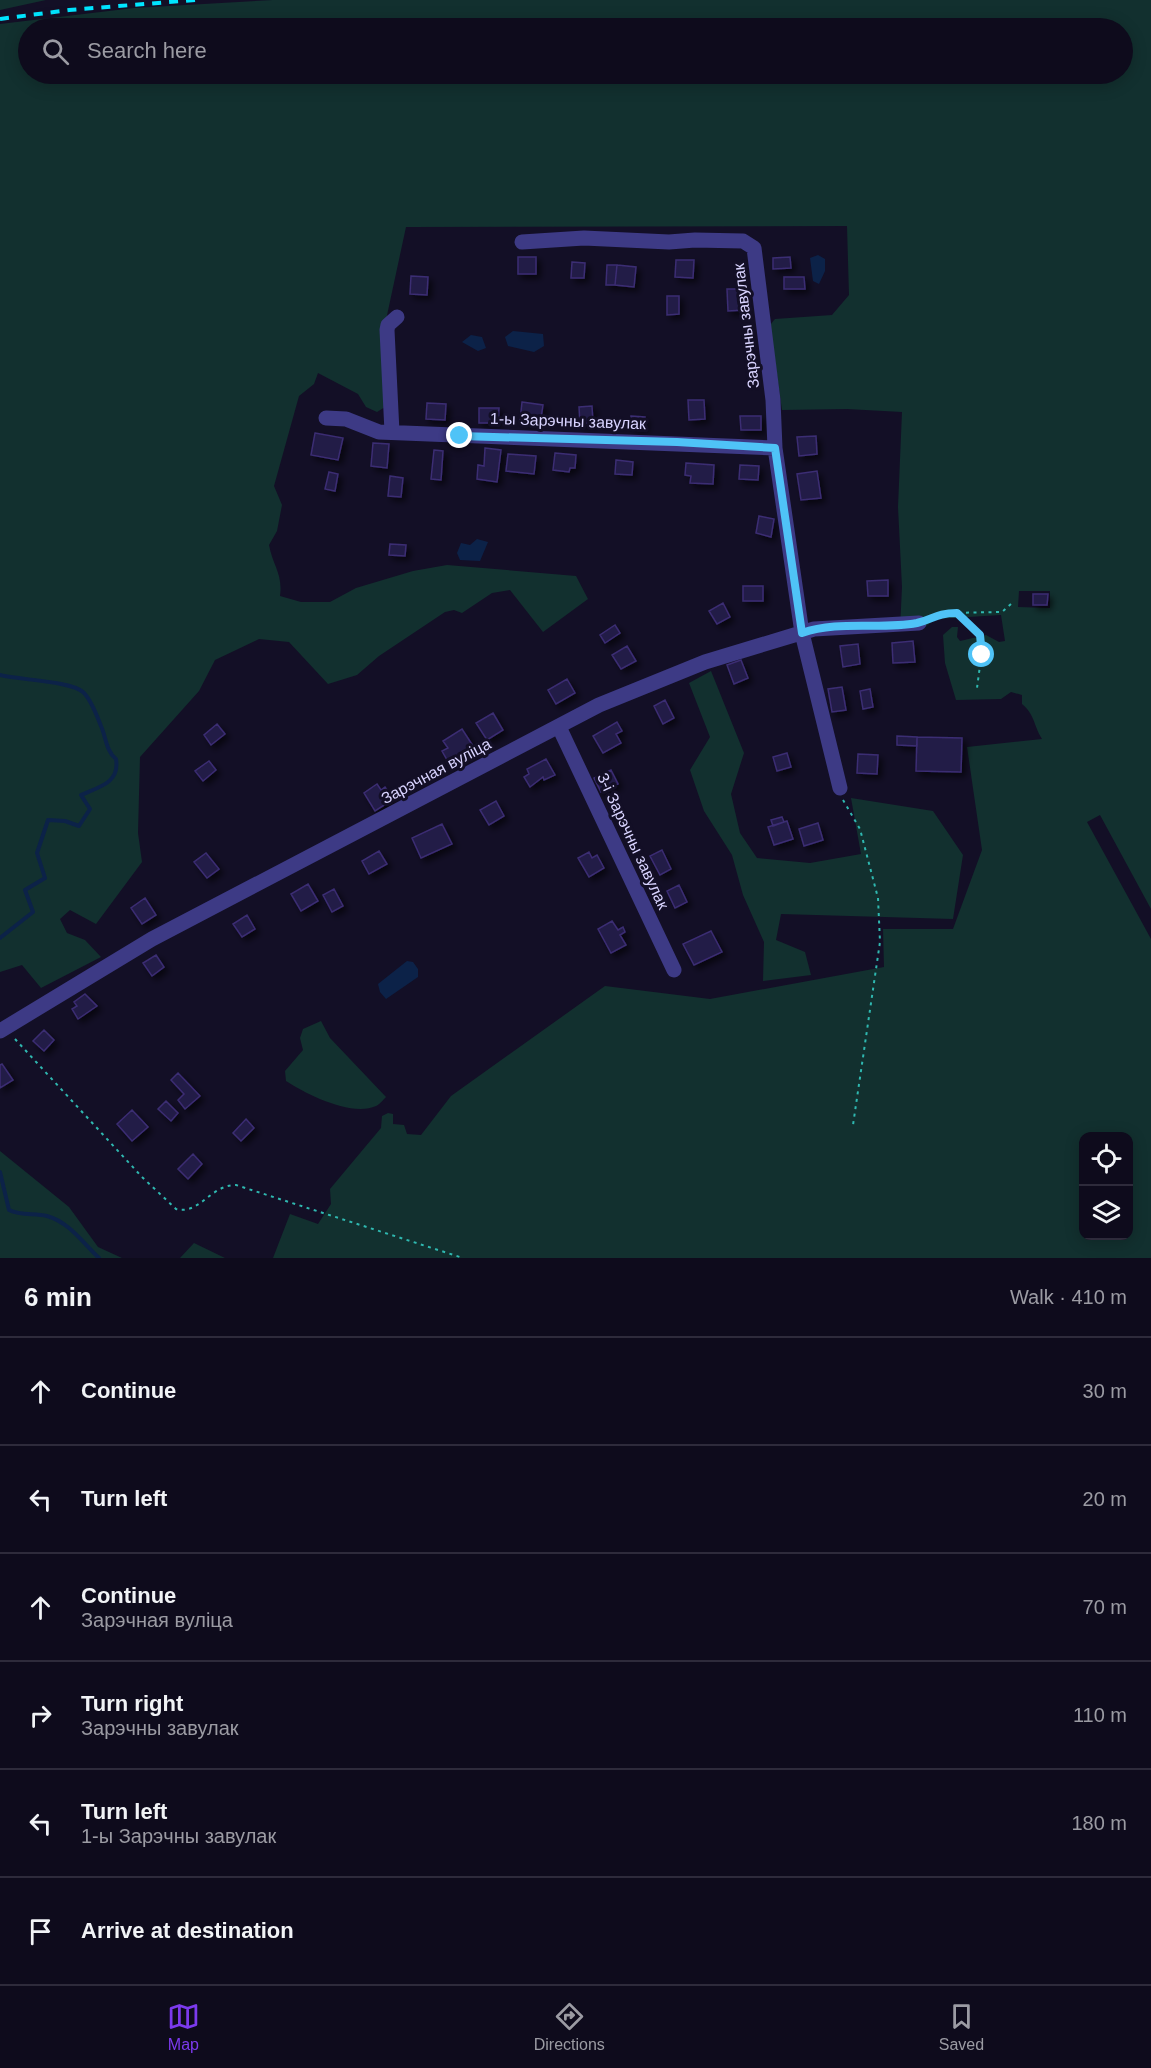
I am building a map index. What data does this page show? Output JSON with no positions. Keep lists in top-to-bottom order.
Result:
{
  "streets": {
    "street": [
      "Зарэчны завулак",
      "1-ы Зарэчны завулак",
      "Зарэчная вуліца",
      "3-і Зарэчны завулак"
    ]
  },
  "crossings": [
    ["Зарэчны завулак", "1-ы Зарэчны завулак"],
    ["Зарэчны завулак", "Зарэчная вуліца"],
    ["Зарэчная вуліца", "3-і Зарэчны завулак"]
  ],
  "page": {
    "search": "Search here",
    "heading": ["6 min", "Walk · 410 m"],
    "list": [
      ["Continue", "30 m"],
      ["Turn left", "20 m"],
      ["Continue", "Зарэчная вуліца", "70 m"],
      ["Turn right", "Зарэчны завулак", "110 m"],
      ["Turn left", "1-ы Зарэчны завулак", "180 m"],
      "Arrive at destination"
    ],
    "nav": ["Map", "Directions", "Saved"]
  }
}
